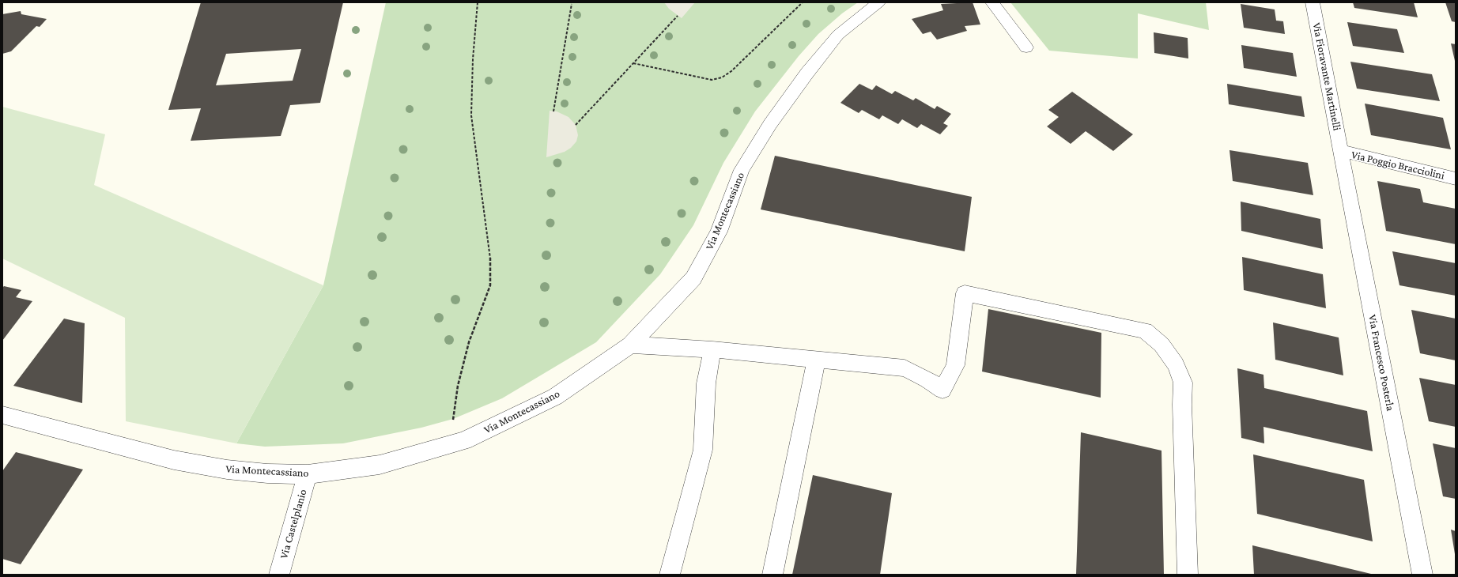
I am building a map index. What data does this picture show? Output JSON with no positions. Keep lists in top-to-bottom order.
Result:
{
  "streets": {
    "street": [
      "Via Fioravante Martinelli",
      "Via Poggio Bracciolini",
      "Via Montecassiano",
      "Via Francesco Posterla",
      "Via Castelplanio"
    ]
  },
  "crossings": [
    ["Via Fioravante Martinelli", "Via Poggio Bracciolini"],
    ["Via Fioravante Martinelli", "Via Francesco Posterla"],
    ["Via Poggio Bracciolini", "Via Francesco Posterla"],
    ["Via Montecassiano", "Via Castelplanio"]
  ]
}
